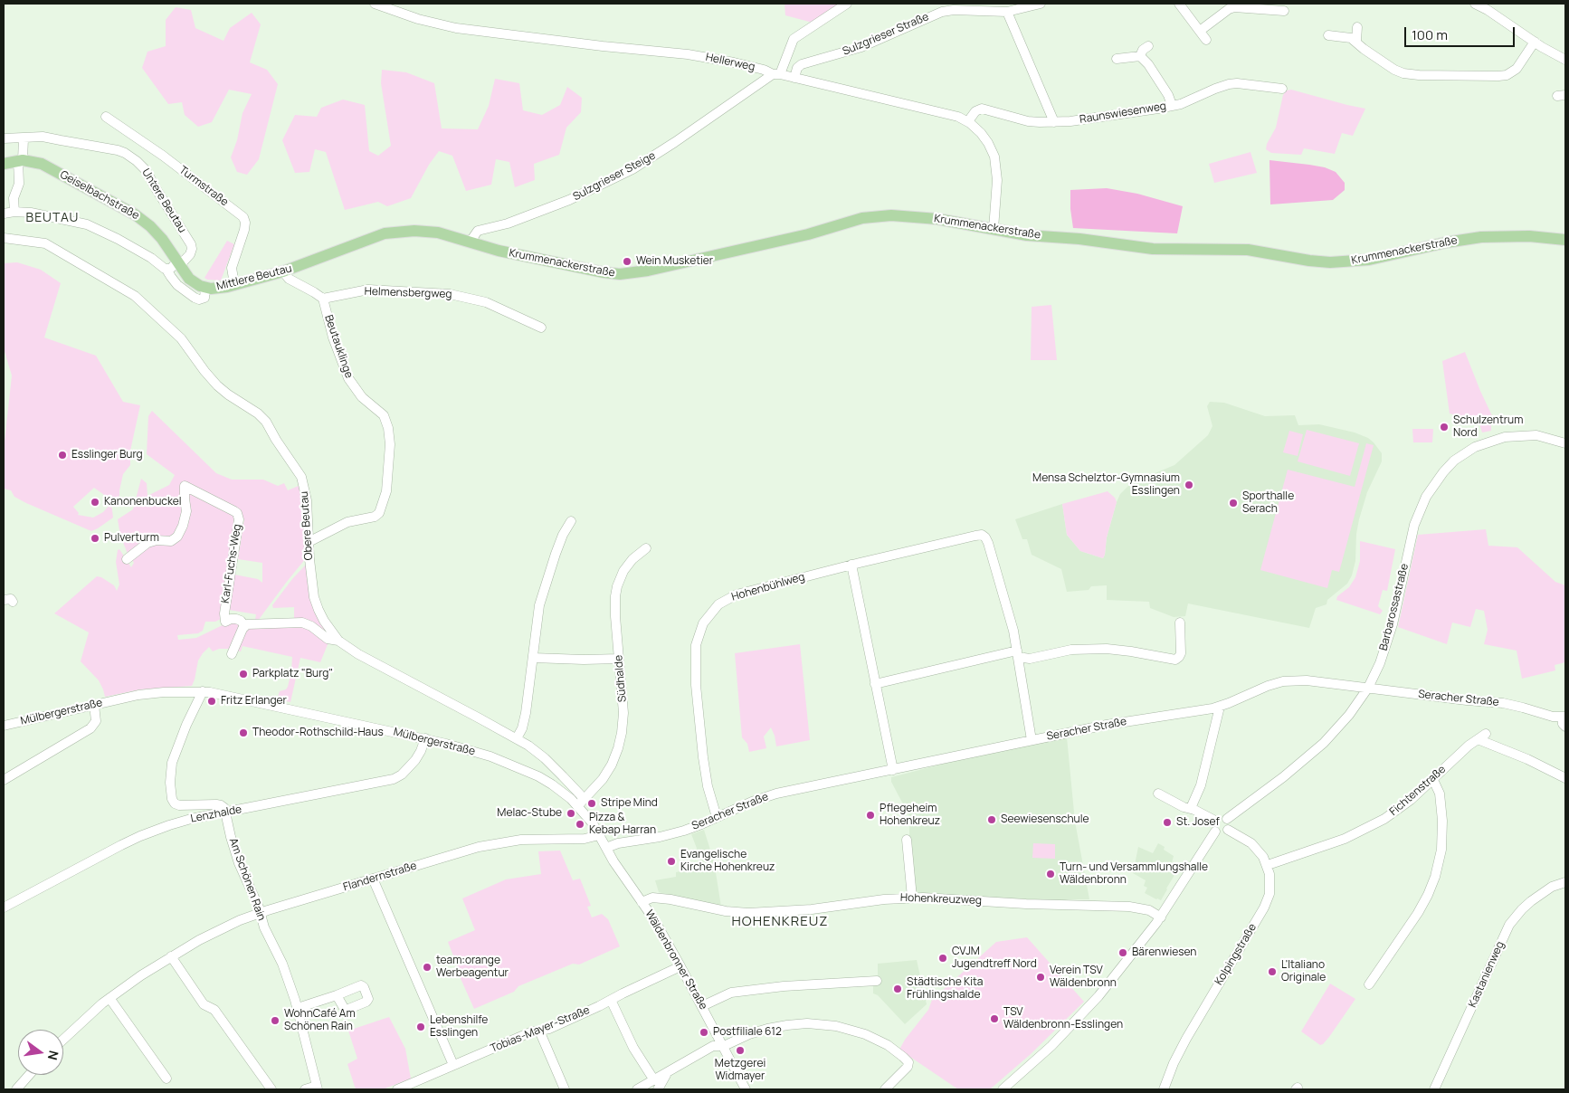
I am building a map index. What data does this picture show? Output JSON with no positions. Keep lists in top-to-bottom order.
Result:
{
  "streets": {
    "main road": ["Geiselbachstraße", "Krummenackerstraße", "Mittlere Beutau"],
    "street": [
      "Sulzgrieser Straße",
      "Hellerweg",
      "Raunswiesenweg",
      "Sulzgrieser Steige",
      "Turmstraße",
      "Untere Beutau",
      "Helmensbergweg",
      "Beutauklinge",
      "Obere Beutau",
      "Karl-Fuchs-Weg",
      "Hohenbühlweg",
      "Barbarossastraße",
      "Südhalde",
      "Seracher Straße",
      "Mülbergerstraße",
      "Fichtenstraße",
      "Lenzhalde",
      "Flandernstraße",
      "Am Schönen Rain",
      "Hohenkreuzweg",
      "Kolpingstraße",
      "Wäldenbronner Straße",
      "Kastanienweg",
      "Tobias-Mayer-Straße"
    ]
  },
  "crossings": [
    ["Sulzgrieser Straße", "Hellerweg"],
    ["Hellerweg", "Raunswiesenweg"],
    ["Hellerweg", "Sulzgrieser Steige"],
    ["Hellerweg", "Krummenackerstraße"],
    ["Sulzgrieser Steige", "Krummenackerstraße"],
    ["Sulzgrieser Steige", "Mittlere Beutau"],
    ["Turmstraße", "Mittlere Beutau"],
    ["Geiselbachstraße", "Untere Beutau"],
    ["Geiselbachstraße", "Mittlere Beutau"],
    ["Untere Beutau", "Mittlere Beutau"],
    ["Krummenackerstraße", "Mittlere Beutau"],
    ["Helmensbergweg", "Beutauklinge"],
    ["Beutauklinge", "Obere Beutau"],
    ["Obere Beutau", "Südhalde"],
    ["Obere Beutau", "Mülbergerstraße"],
    ["Hohenbühlweg", "Seracher Straße"],
    ["Barbarossastraße", "Seracher Straße"],
    ["Barbarossastraße", "Kolpingstraße"],
    ["Südhalde", "Mülbergerstraße"],
    ["Seracher Straße", "Wäldenbronner Straße"],
    ["Mülbergerstraße", "Lenzhalde"],
    ["Mülbergerstraße", "Flandernstraße"],
    ["Mülbergerstraße", "Wäldenbronner Straße"],
    ["Fichtenstraße", "Kolpingstraße"],
    ["Lenzhalde", "Am Schönen Rain"],
    ["Flandernstraße", "Am Schönen Rain"],
    ["Flandernstraße", "Wäldenbronner Straße"],
    ["Hohenkreuzweg", "Wäldenbronner Straße"],
    ["Wäldenbronner Straße", "Tobias-Mayer-Straße"]
  ],
  "districts": ["BEUTAU", "HOHENKREUZ"],
  "places": [
    "Wein Musketier",
    "Schulzentrum Nord",
    "Esslinger Burg",
    "Mensa Schelztor-Gymnasium Esslingen",
    "Kanonenbuckel",
    "Sporthalle Serach",
    "Pulverturm",
    "Parkplatz \"Burg\"",
    "Fritz Erlanger",
    "Theodor-Rothschild-Haus",
    "Stripe Mind",
    "Melac-Stube",
    "Pflegeheim Hohenkreuz",
    "Seewiesenschule",
    "St. Josef",
    "Pizza & Kebap Harran",
    "Evangelische Kirche Hohenkreuz",
    "Turn- und Versammlungshalle Wäldenbronn",
    "Bärenwiesen",
    "CVJM Jugendtreff Nord",
    "team:orange Werbeagentur",
    "L'Italiano Originale",
    "Verein TSV Wäldenbronn",
    "Städtische Kita Frühlingshalde",
    "TSV Wäldenbronn-Esslingen",
    "WohnCafé Am Schönen Rain",
    "Lebenshilfe Esslingen",
    "Postfiliale 612",
    "Metzgerei Widmayer"
  ],
  "scale_bar": "100 m",
  "north": "right"
}
